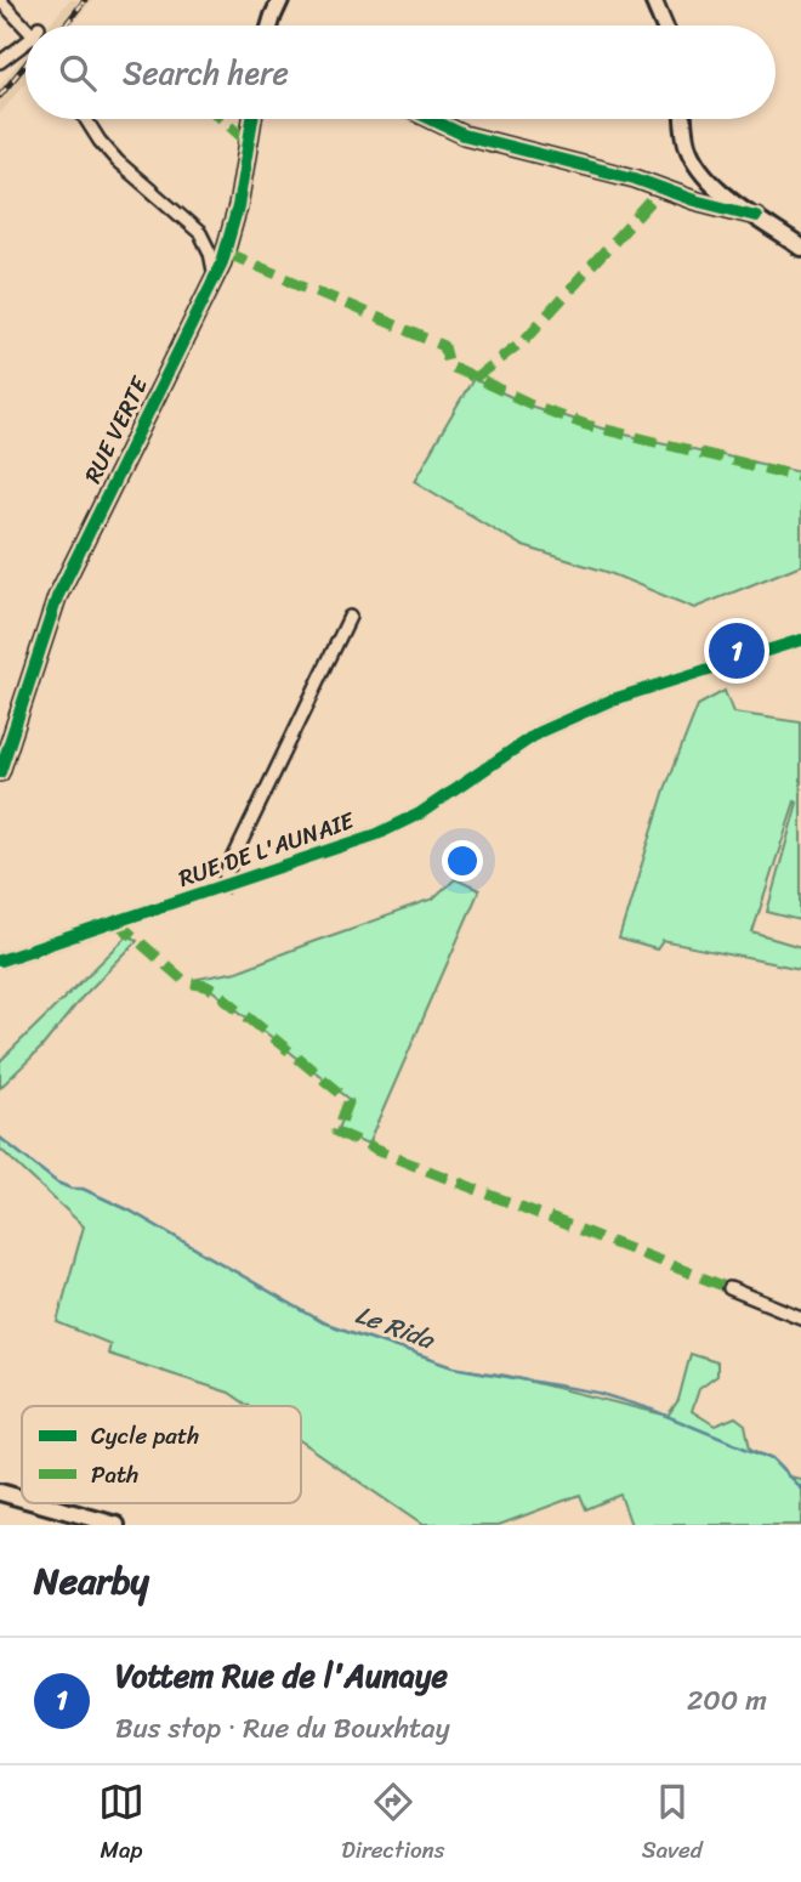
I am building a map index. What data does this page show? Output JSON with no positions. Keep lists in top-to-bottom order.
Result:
{
  "streets": {
    "street": ["RUE VERTE", "RUE DE L'AUNAIE"]
  },
  "water": ["Le Rida"],
  "legend": ["Cycle path", "Path"],
  "page": {
    "search": "Search here",
    "pins": "1",
    "heading": "Nearby",
    "list": [
      {
        "mark": "1",
        "name": "Vottem Rue de l'Aunaye",
        "note": "Bus stop · Rue du Bouxhtay",
        "value": "200 m"
      }
    ],
    "nav": ["Map", "Directions", "Saved"]
  }
}
